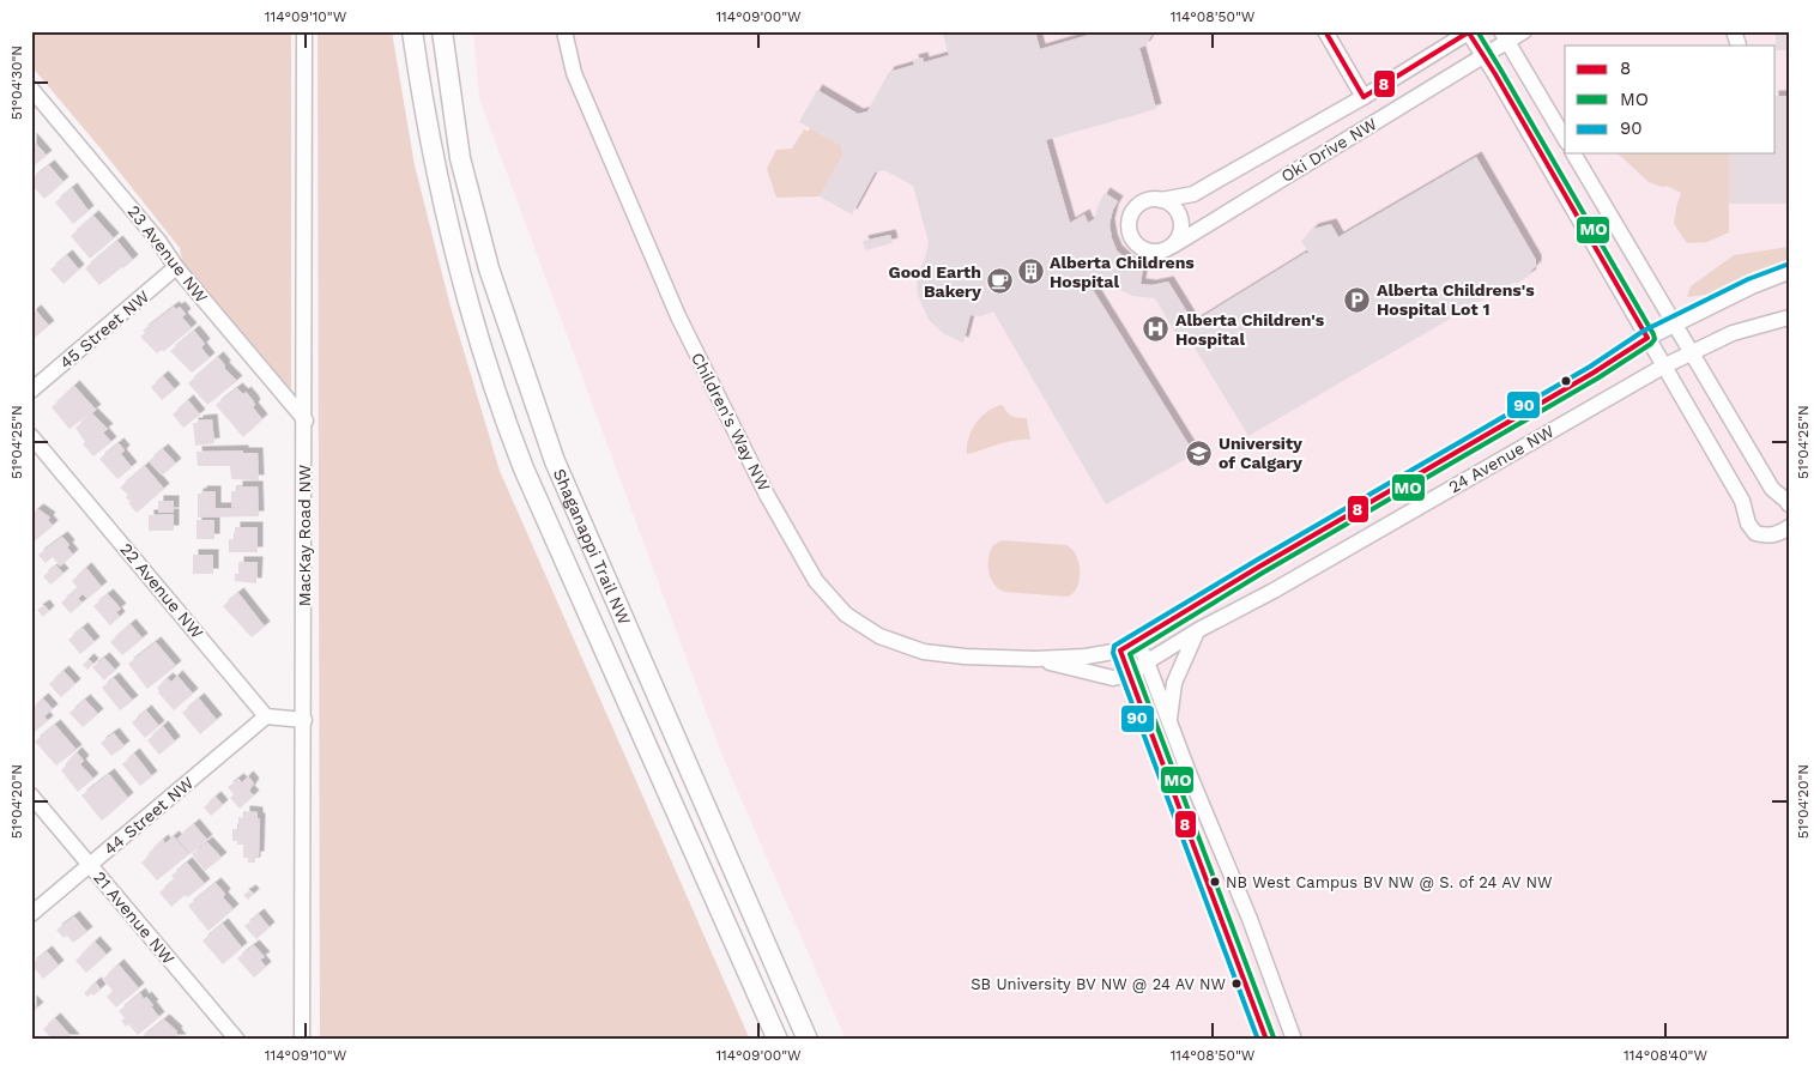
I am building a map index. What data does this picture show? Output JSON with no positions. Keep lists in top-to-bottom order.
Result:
{
  "streets": {
    "main road": ["Shaganappi Trail NW"],
    "street": [
      "Oki Drive NW",
      "23 Avenue NW",
      "45 Street NW",
      "Children's Way NW",
      "24 Avenue NW",
      "MacKay Road NW",
      "22 Avenue NW",
      "44 Street NW",
      "21 Avenue NW"
    ]
  },
  "crossings": [
    ["23 Avenue NW", "45 Street NW"],
    ["23 Avenue NW", "MacKay Road NW"],
    ["Children's Way NW", "24 Avenue NW"],
    ["22 Avenue NW", "44 Street NW"],
    ["44 Street NW", "21 Avenue NW"]
  ],
  "places": {
    "building": ["Alberta Childrens Hospital"],
    "cafe": ["Good Earth Bakery"],
    "parking": ["Alberta Childrens's Hospital Lot 1"],
    "hospital": ["Alberta Children's Hospital"],
    "school or university": ["University of Calgary"],
    "other": ["NB West Campus BV NW @ S. of 24 AV NW", "SB University BV NW @ 24 AV NW"]
  },
  "lines": ["transit line 8", "transit line MO", "transit line 90"],
  "legend": ["8", "MO", "90"],
  "coordinates": [
    "114°09'10\"W",
    "114°09'00\"W",
    "114°08'50\"W",
    "51°04'30\"N",
    "51°04'25\"N",
    "51°04'20\"N",
    "114°08'40\"W"
  ]
}
